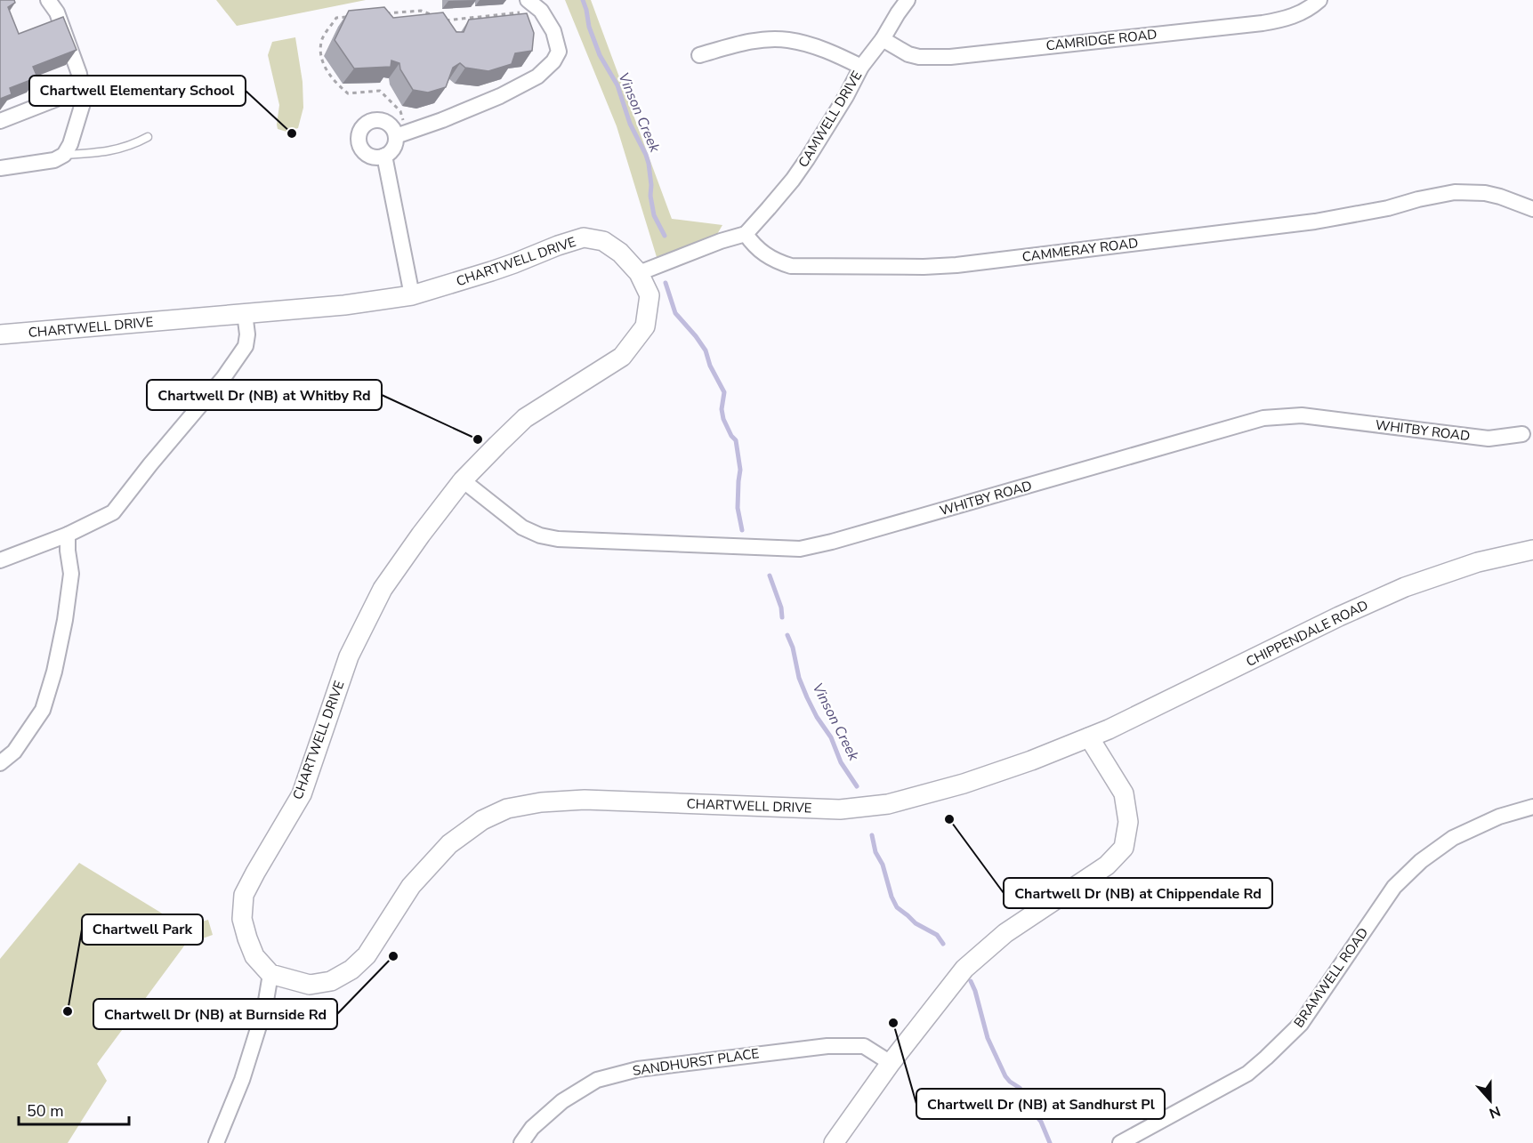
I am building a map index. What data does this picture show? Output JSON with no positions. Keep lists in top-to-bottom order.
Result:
{
  "streets": {
    "street": [
      "CAMRIDGE ROAD",
      "CAMWELL DRIVE",
      "CAMMERAY ROAD",
      "CHARTWELL DRIVE",
      "WHITBY ROAD",
      "CHIPPENDALE ROAD",
      "BRAMWELL ROAD",
      "SANDHURST PLACE"
    ]
  },
  "crossings": [
    ["CAMRIDGE ROAD", "CAMWELL DRIVE"],
    ["CAMWELL DRIVE", "CAMMERAY ROAD"],
    ["CHARTWELL DRIVE", "WHITBY ROAD"],
    ["CHARTWELL DRIVE", "CHIPPENDALE ROAD"]
  ],
  "water": ["Vinson Creek"],
  "places": [
    "Chartwell Elementary School",
    "Chartwell Dr (NB) at Whitby Rd",
    "Chartwell Dr (NB) at Chippendale Rd",
    "Chartwell Dr (NB) at Burnside Rd",
    "Chartwell Park",
    "Chartwell Dr (NB) at Sandhurst Pl"
  ],
  "scale_bar": "50 m",
  "north": "bottom"
}
